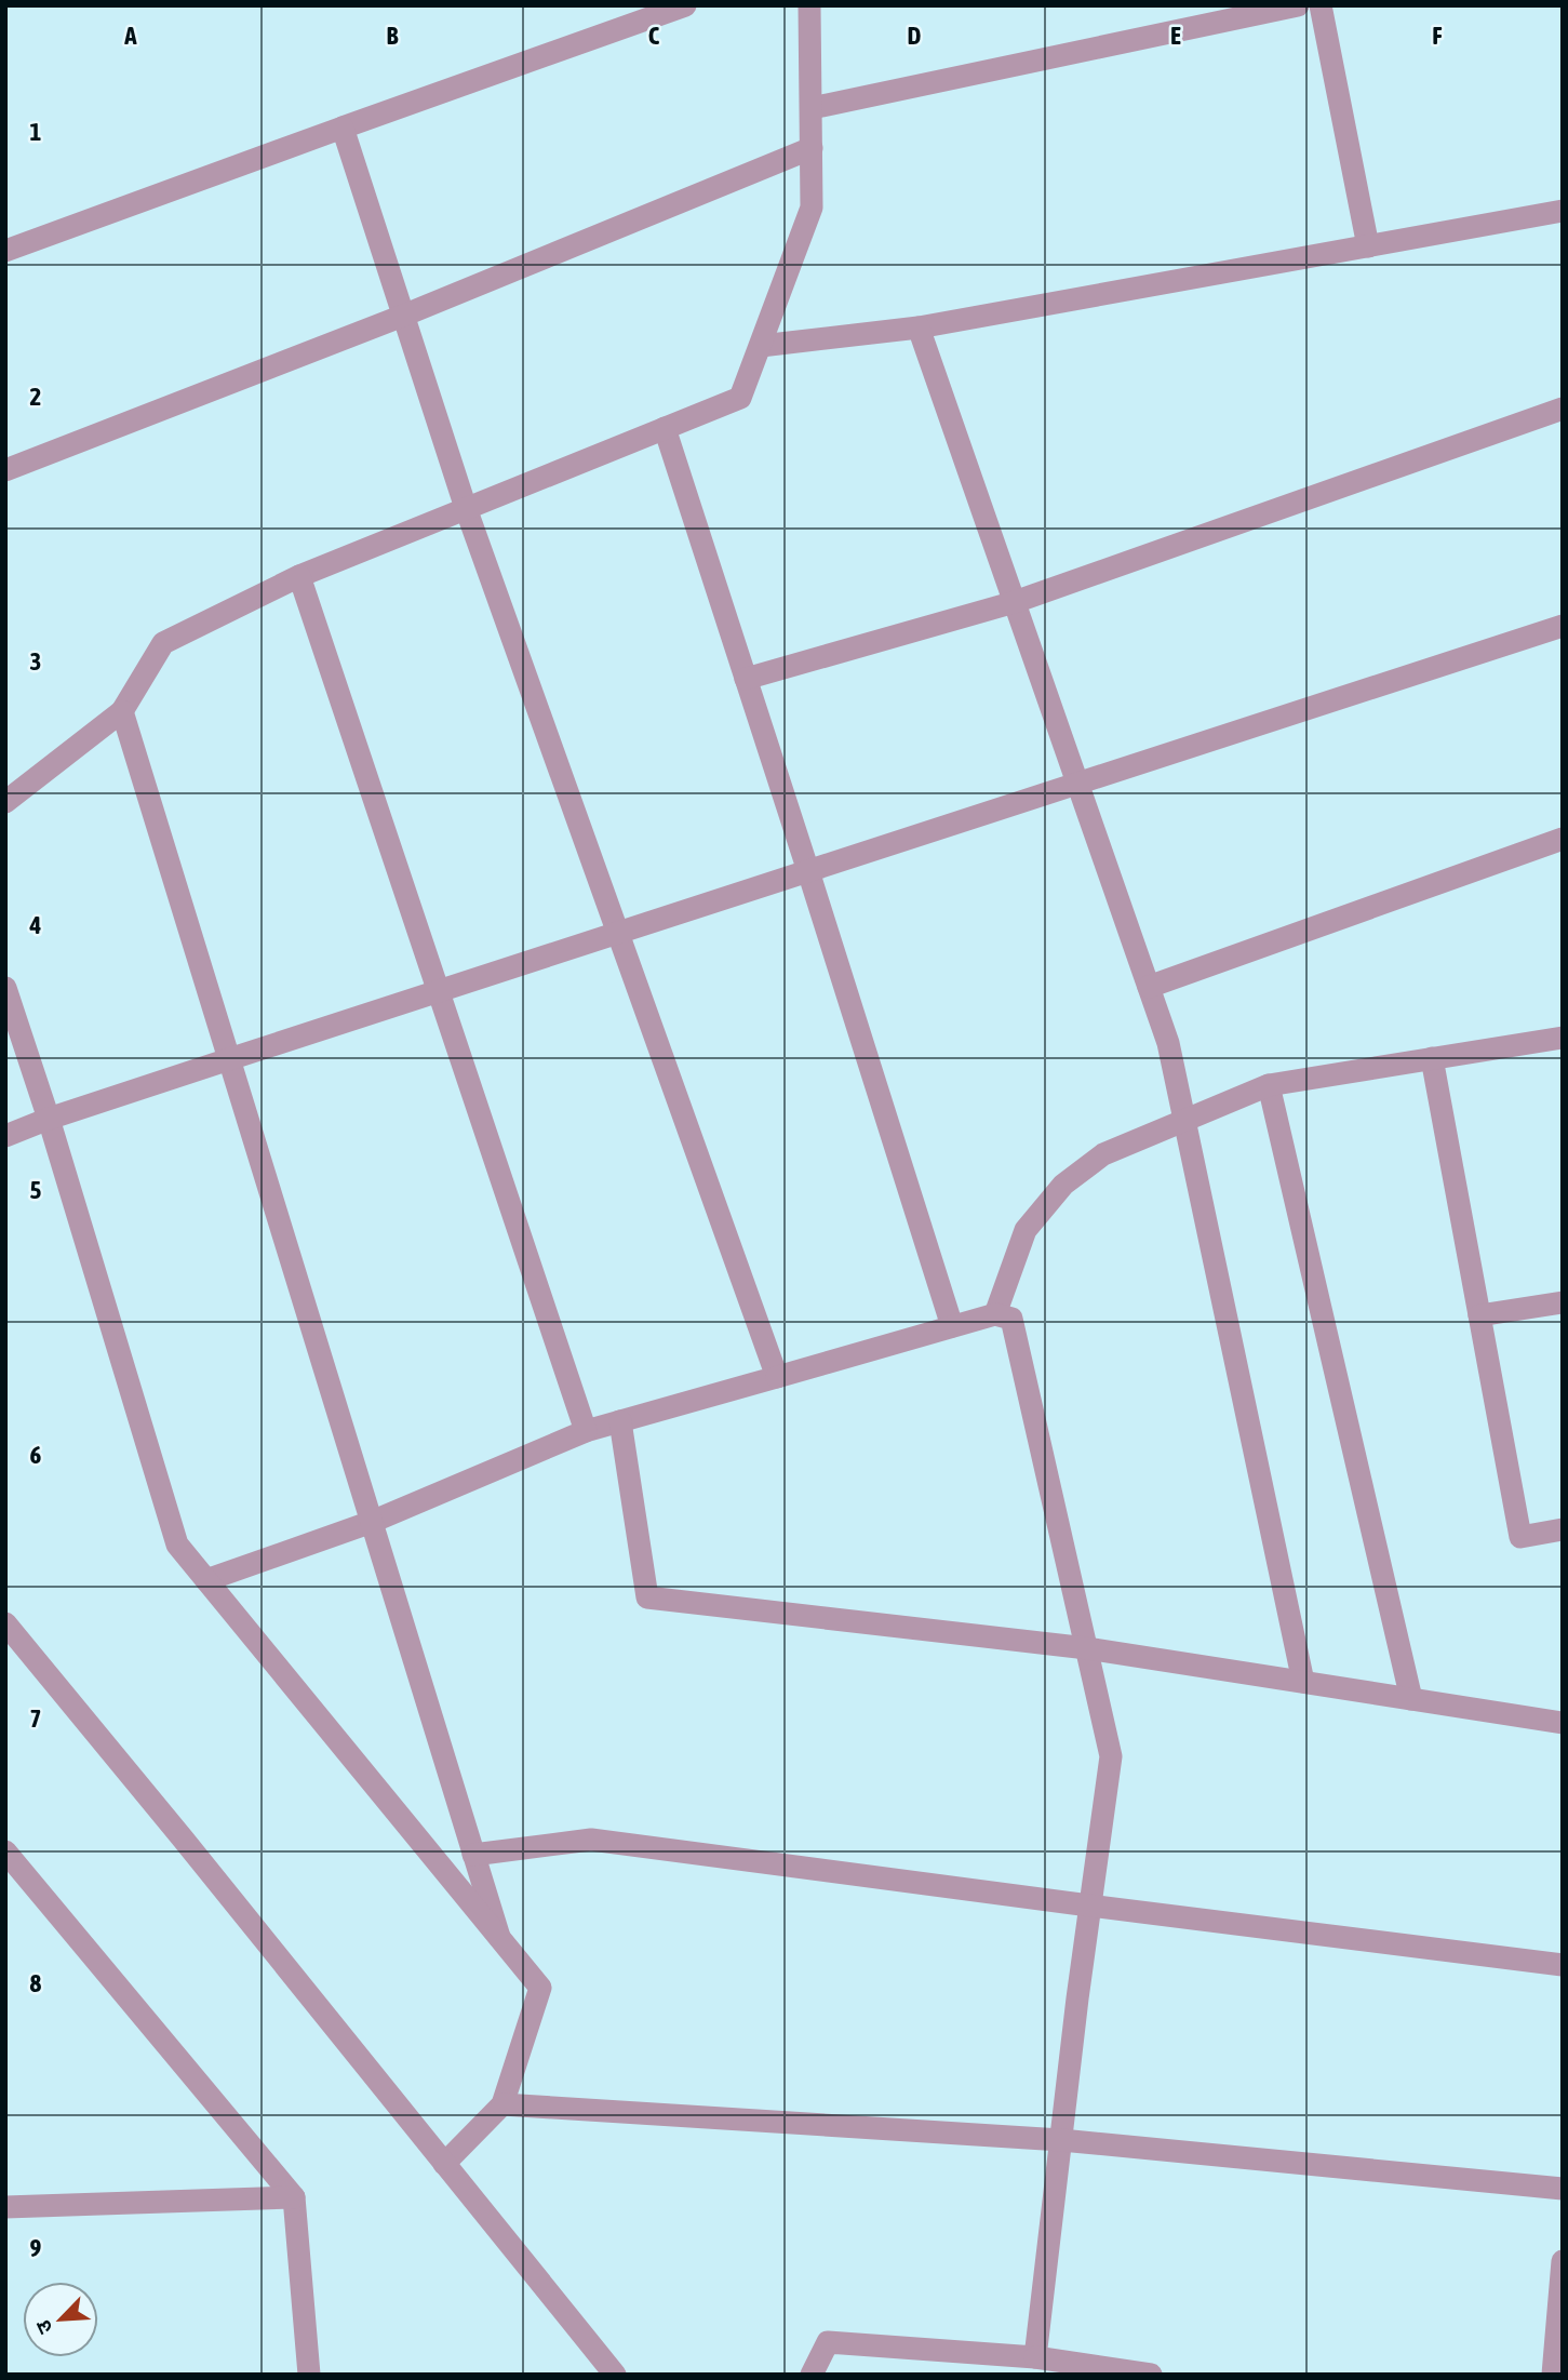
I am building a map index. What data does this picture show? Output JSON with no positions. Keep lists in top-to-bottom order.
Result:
{
  "north": "bottom left",
  "grid": {
    "columns": [
      "A",
      "B",
      "C",
      "D",
      "E",
      "F"
    ],
    "rows": [
      "1",
      "2",
      "3",
      "4",
      "5",
      "6",
      "7",
      "8",
      "9"
    ]
  }
}
